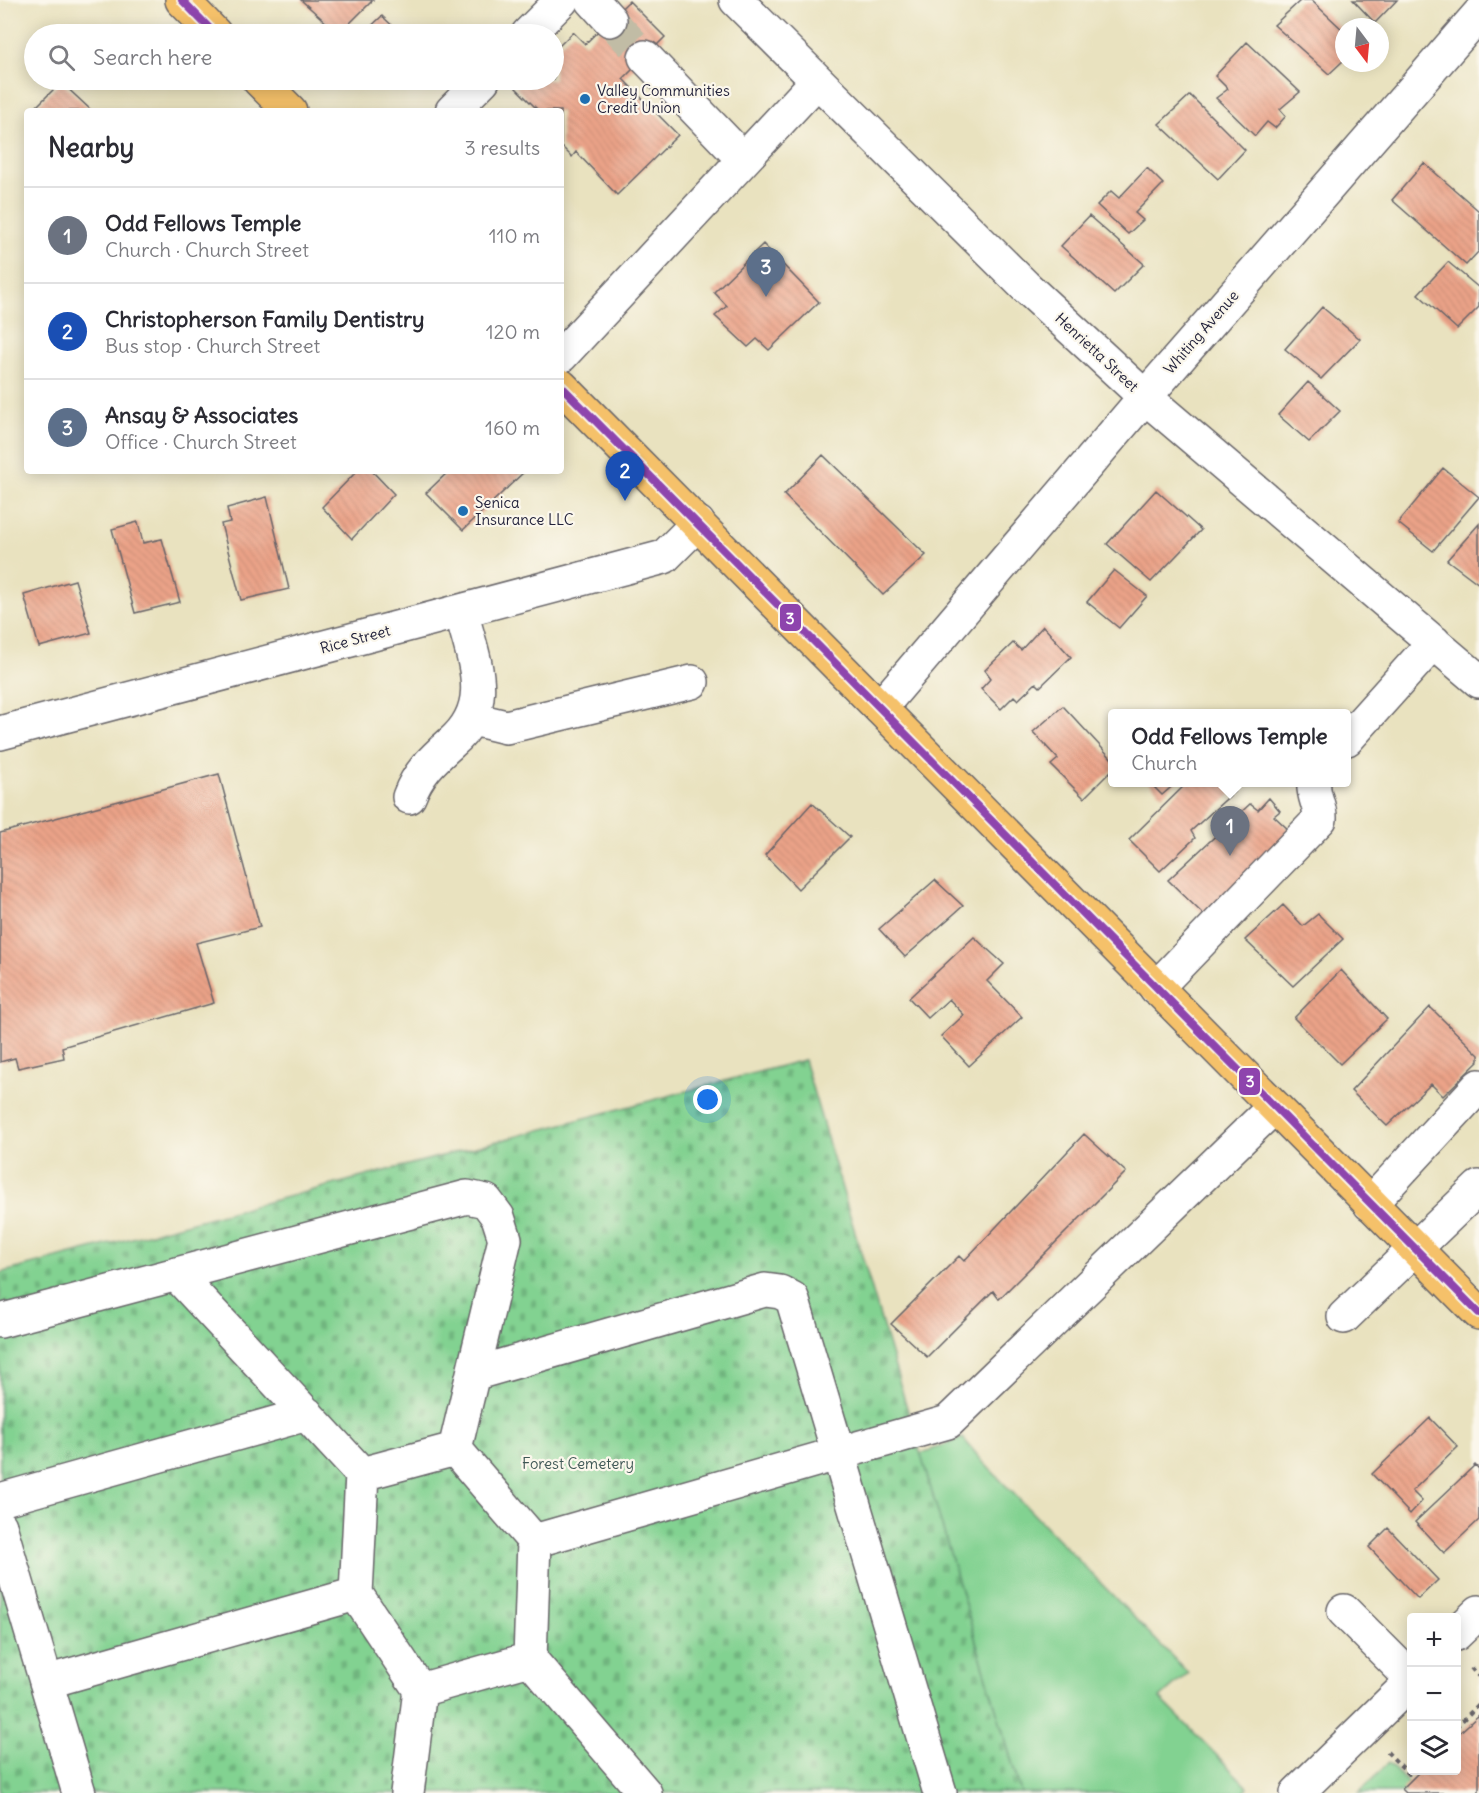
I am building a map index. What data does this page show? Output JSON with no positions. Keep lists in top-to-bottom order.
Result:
{
  "streets": {
    "street": ["Whiting Avenue", "Henrietta Street", "Rice Street"]
  },
  "crossings": [
    ["Whiting Avenue", "Henrietta Street"]
  ],
  "parks": ["Forest Cemetery"],
  "places": ["Valley Communities Credit Union", "Senica Insurance LLC"],
  "lines": ["transit line 3"],
  "north": "bottom",
  "page": {
    "search": "Search here",
    "heading": ["Nearby", "3 results"],
    "list": [
      {
        "mark": "1",
        "name": "Odd Fellows Temple",
        "note": "Church · Church Street",
        "value": "110 m"
      },
      {
        "mark": "2",
        "name": "Christopherson Family Dentistry",
        "note": "Bus stop · Church Street",
        "value": "120 m"
      },
      {
        "mark": "3",
        "name": "Ansay & Associates",
        "note": "Office · Church Street",
        "value": "160 m"
      }
    ],
    "pins": ["3", "2", "1"],
    "popup": ["Odd Fellows Temple", "Church"],
    "map_buttons": ["+", "−"]
  }
}
